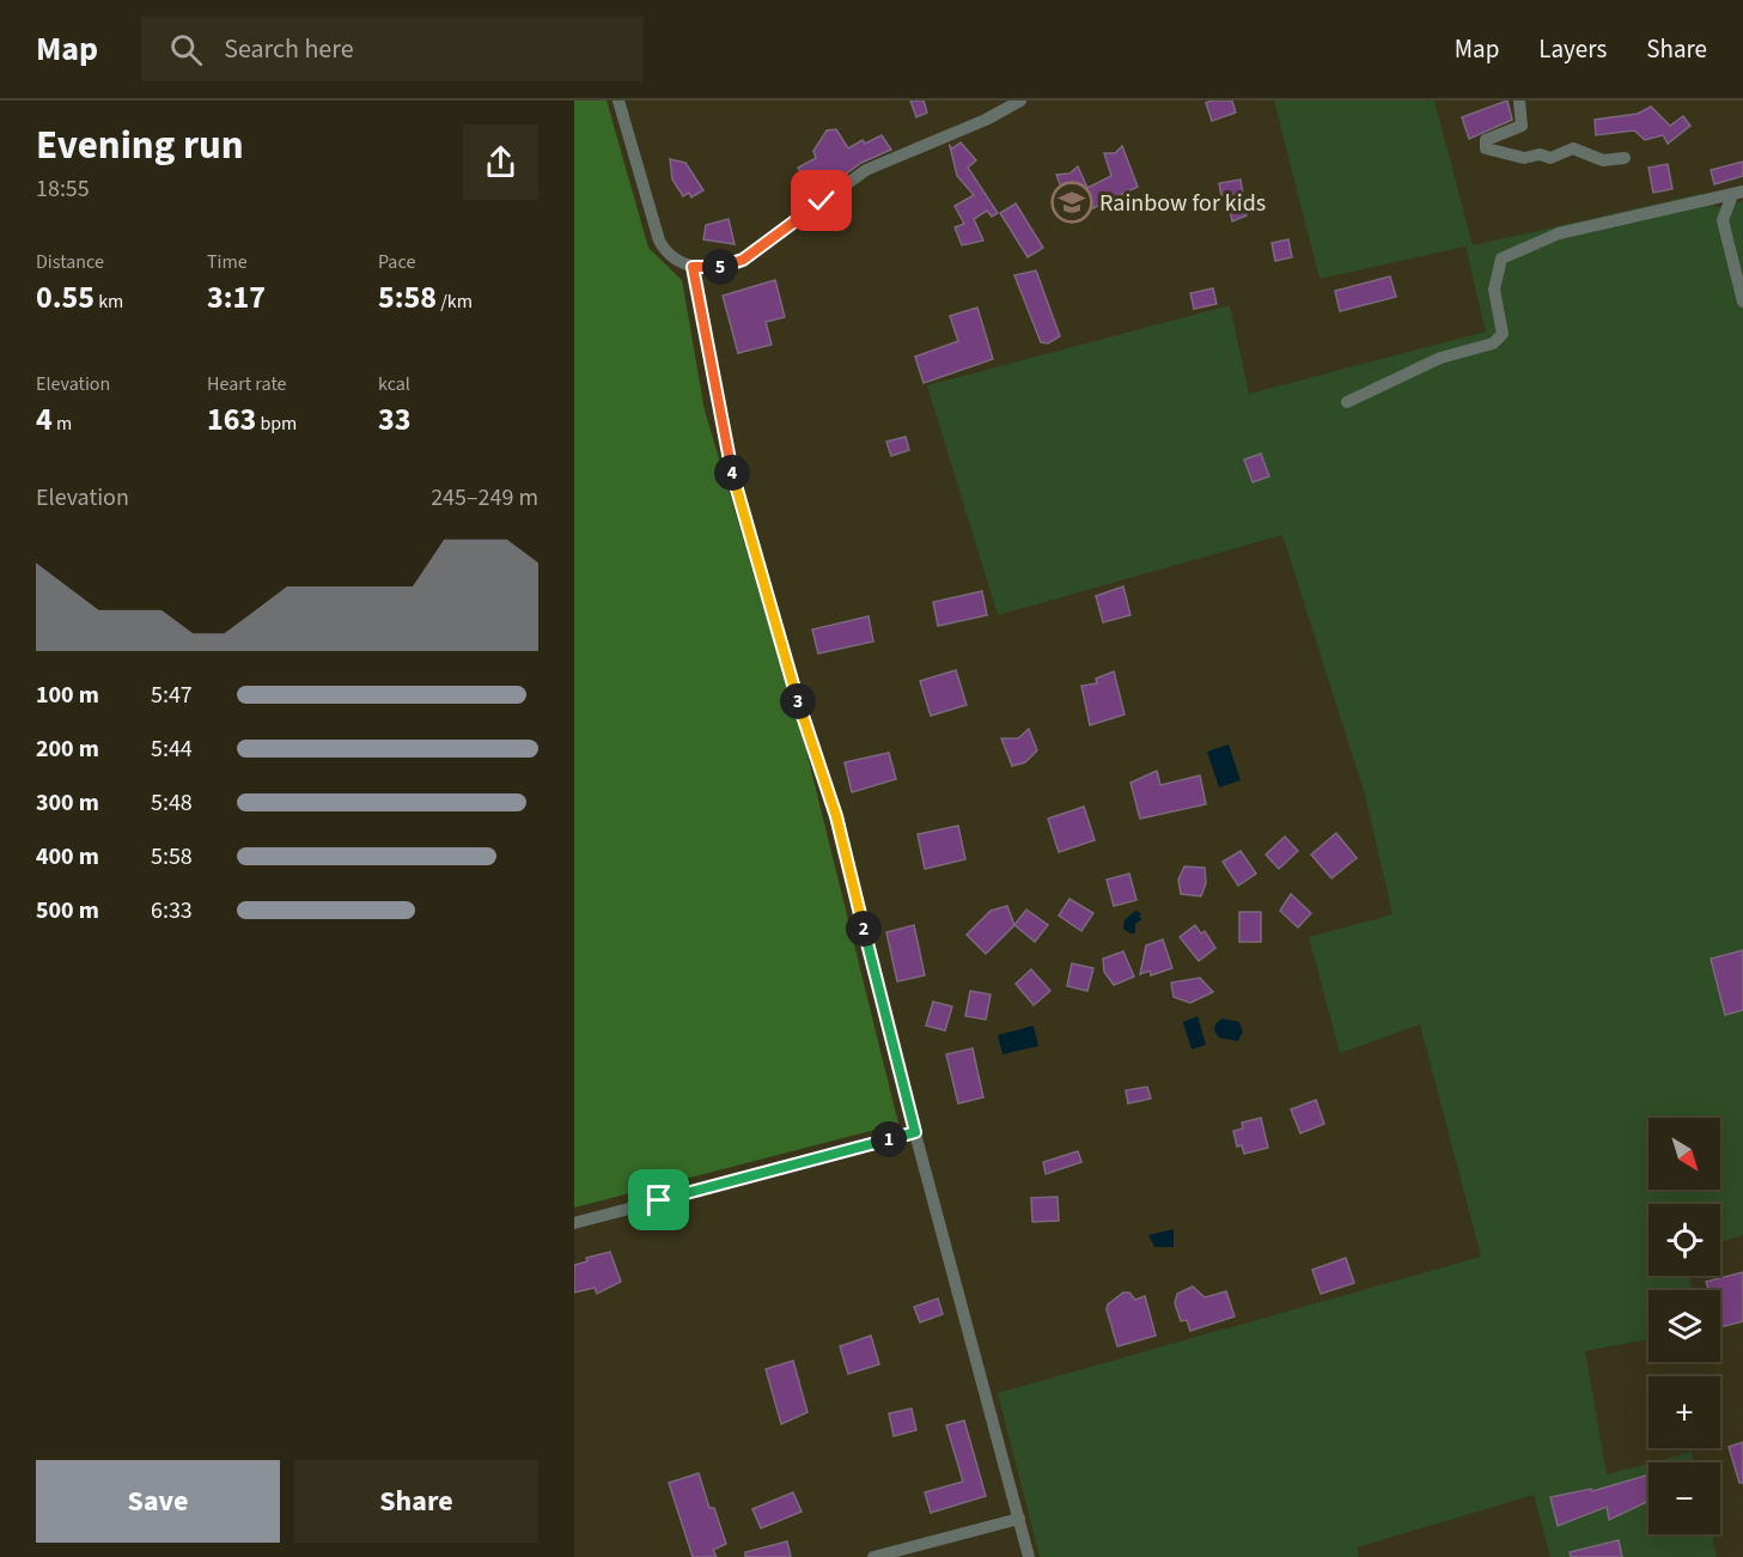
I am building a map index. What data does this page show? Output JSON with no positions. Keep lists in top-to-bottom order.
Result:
{
  "places": {
    "school or university": ["Rainbow for kids"]
  },
  "north": "bottom right",
  "page": {
    "header": "Map",
    "search": "Search here",
    "nav": ["Map", "Layers", "Share"],
    "heading": ["Evening run", "18:55"],
    "stats": [
      ["Distance", "0.55 km"],
      ["Time", "3:17"],
      ["Pace", "5:58 /km"],
      ["Elevation", "4 m"],
      ["Heart rate", "163 bpm"],
      ["kcal", "33"]
    ],
    "pins": [
      "5",
      "4",
      "3",
      "2",
      "1"
    ],
    "chart": ["Elevation", "245–249 m"],
    "list": [
      {
        "name": "100 m",
        "note": "5:47"
      },
      {
        "name": "200 m",
        "note": "5:44"
      },
      {
        "name": "300 m",
        "note": "5:48"
      },
      {
        "name": "400 m",
        "note": "5:58"
      },
      {
        "name": "500 m",
        "note": "6:33"
      }
    ],
    "map_buttons": ["+", "−"],
    "buttons": ["Save", "Share"]
  }
}
